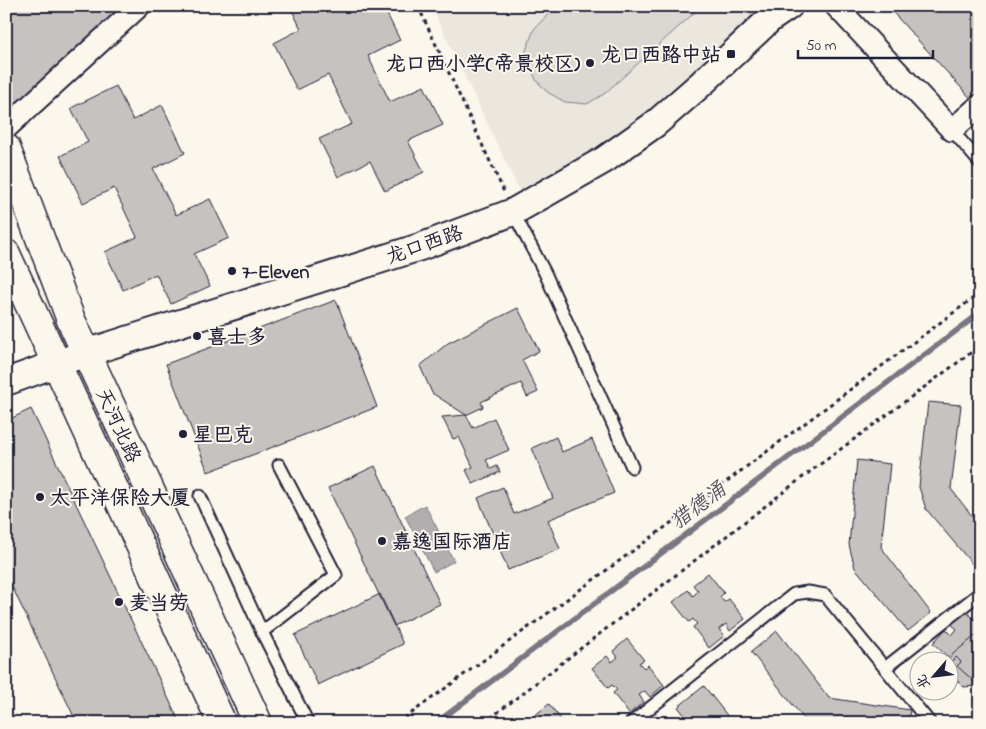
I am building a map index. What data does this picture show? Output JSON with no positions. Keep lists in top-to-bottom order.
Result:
{
  "streets": {
    "main road": ["天河北路"],
    "street": ["龙口西路"]
  },
  "crossings": [
    ["龙口西路", "天河北路"]
  ],
  "water": ["猎德涌"],
  "places": {
    "transit": ["龙口西路中站"],
    "other": [
      "龙口西小学(帝景校区)",
      "7-Eleven",
      "喜士多",
      "星巴克",
      "太平洋保险大厦",
      "嘉逸国际酒店",
      "麦当劳"
    ]
  },
  "scale_bar": "50 m",
  "north": "bottom left"
}
